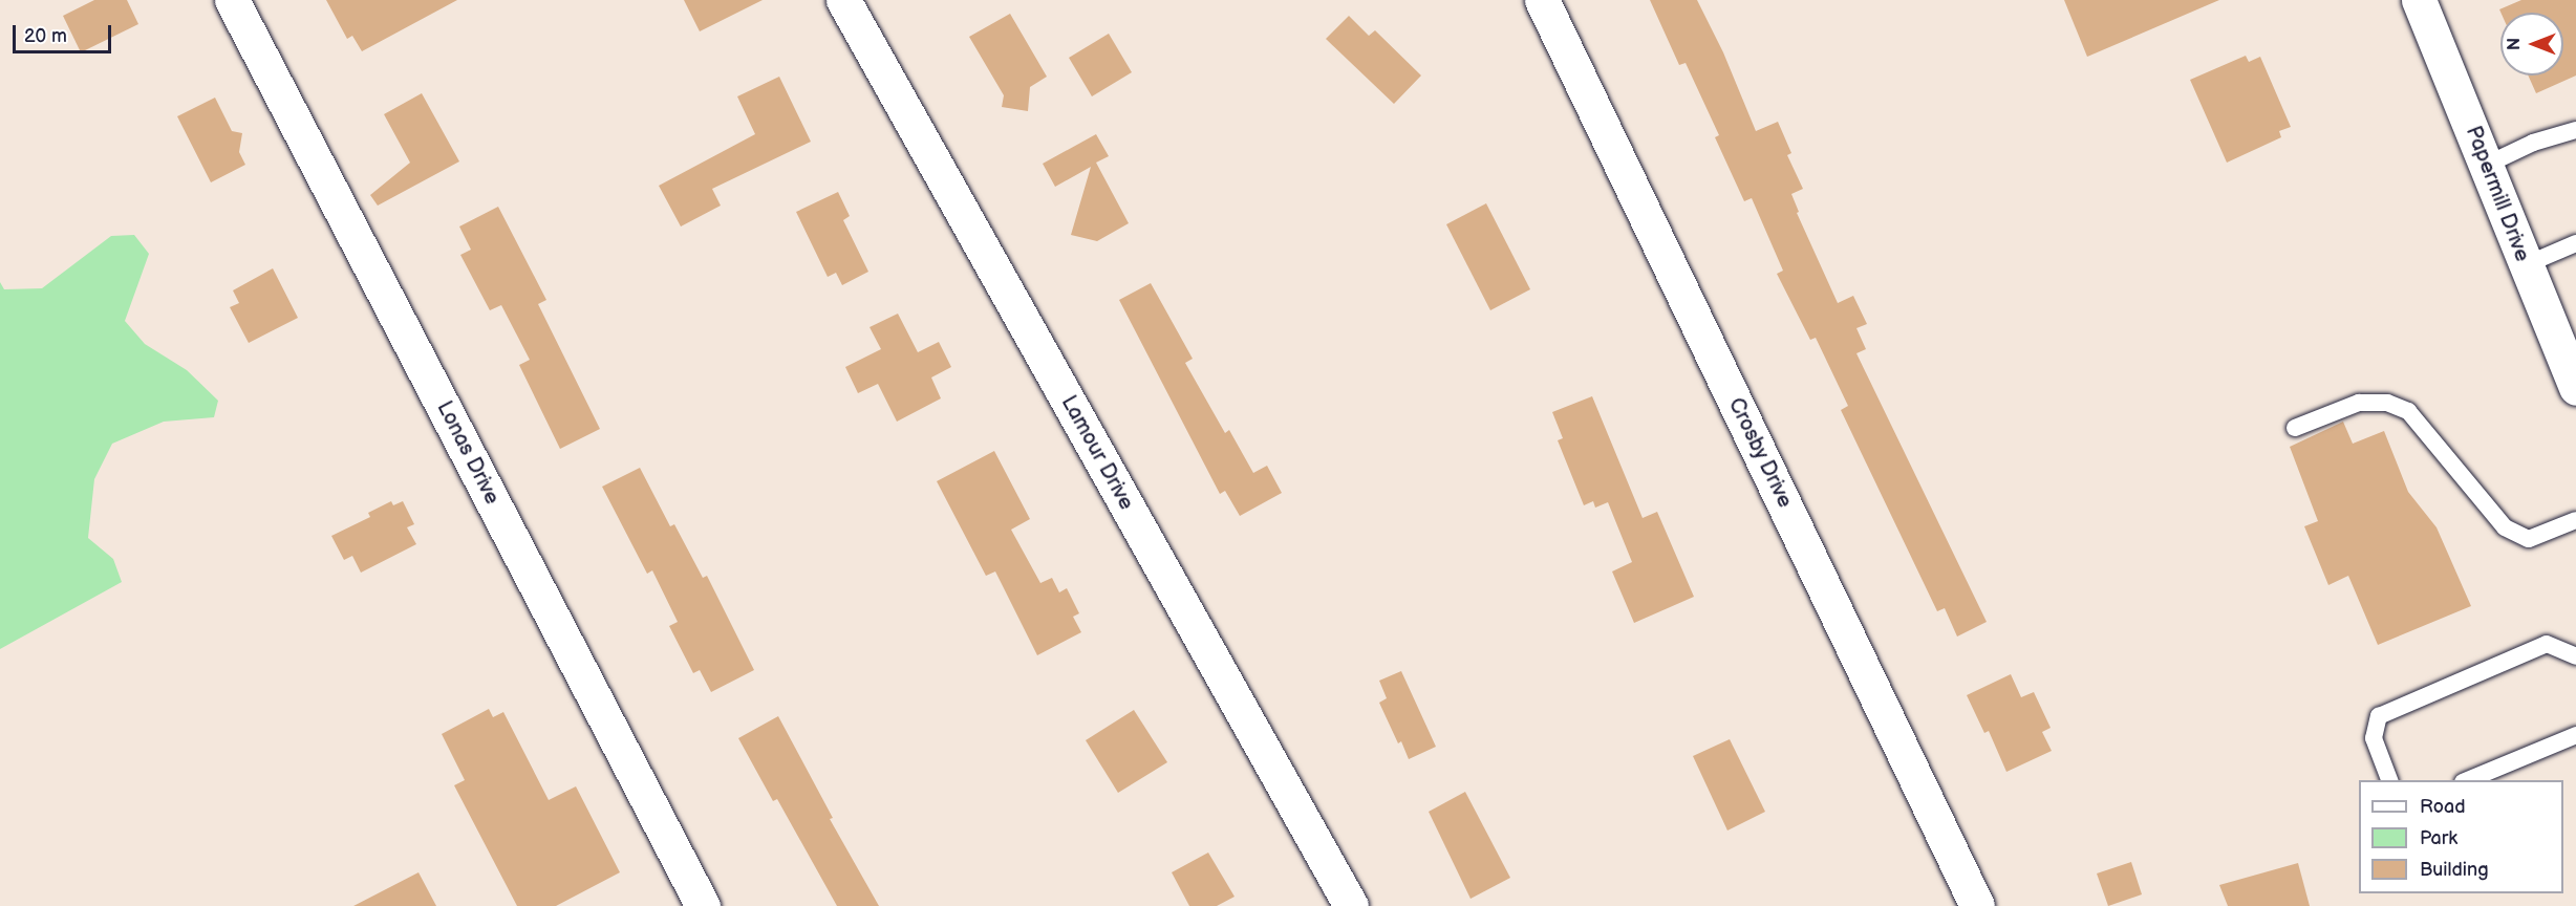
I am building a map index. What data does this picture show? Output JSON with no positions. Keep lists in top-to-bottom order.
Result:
{
  "streets": {
    "street": [
      "Papermill Drive",
      "Lonas Drive",
      "Lamour Drive",
      "Crosby Drive"
    ]
  },
  "legend": ["Road", "Park", "Building"],
  "scale_bar": "20 m",
  "north": "left"
}
